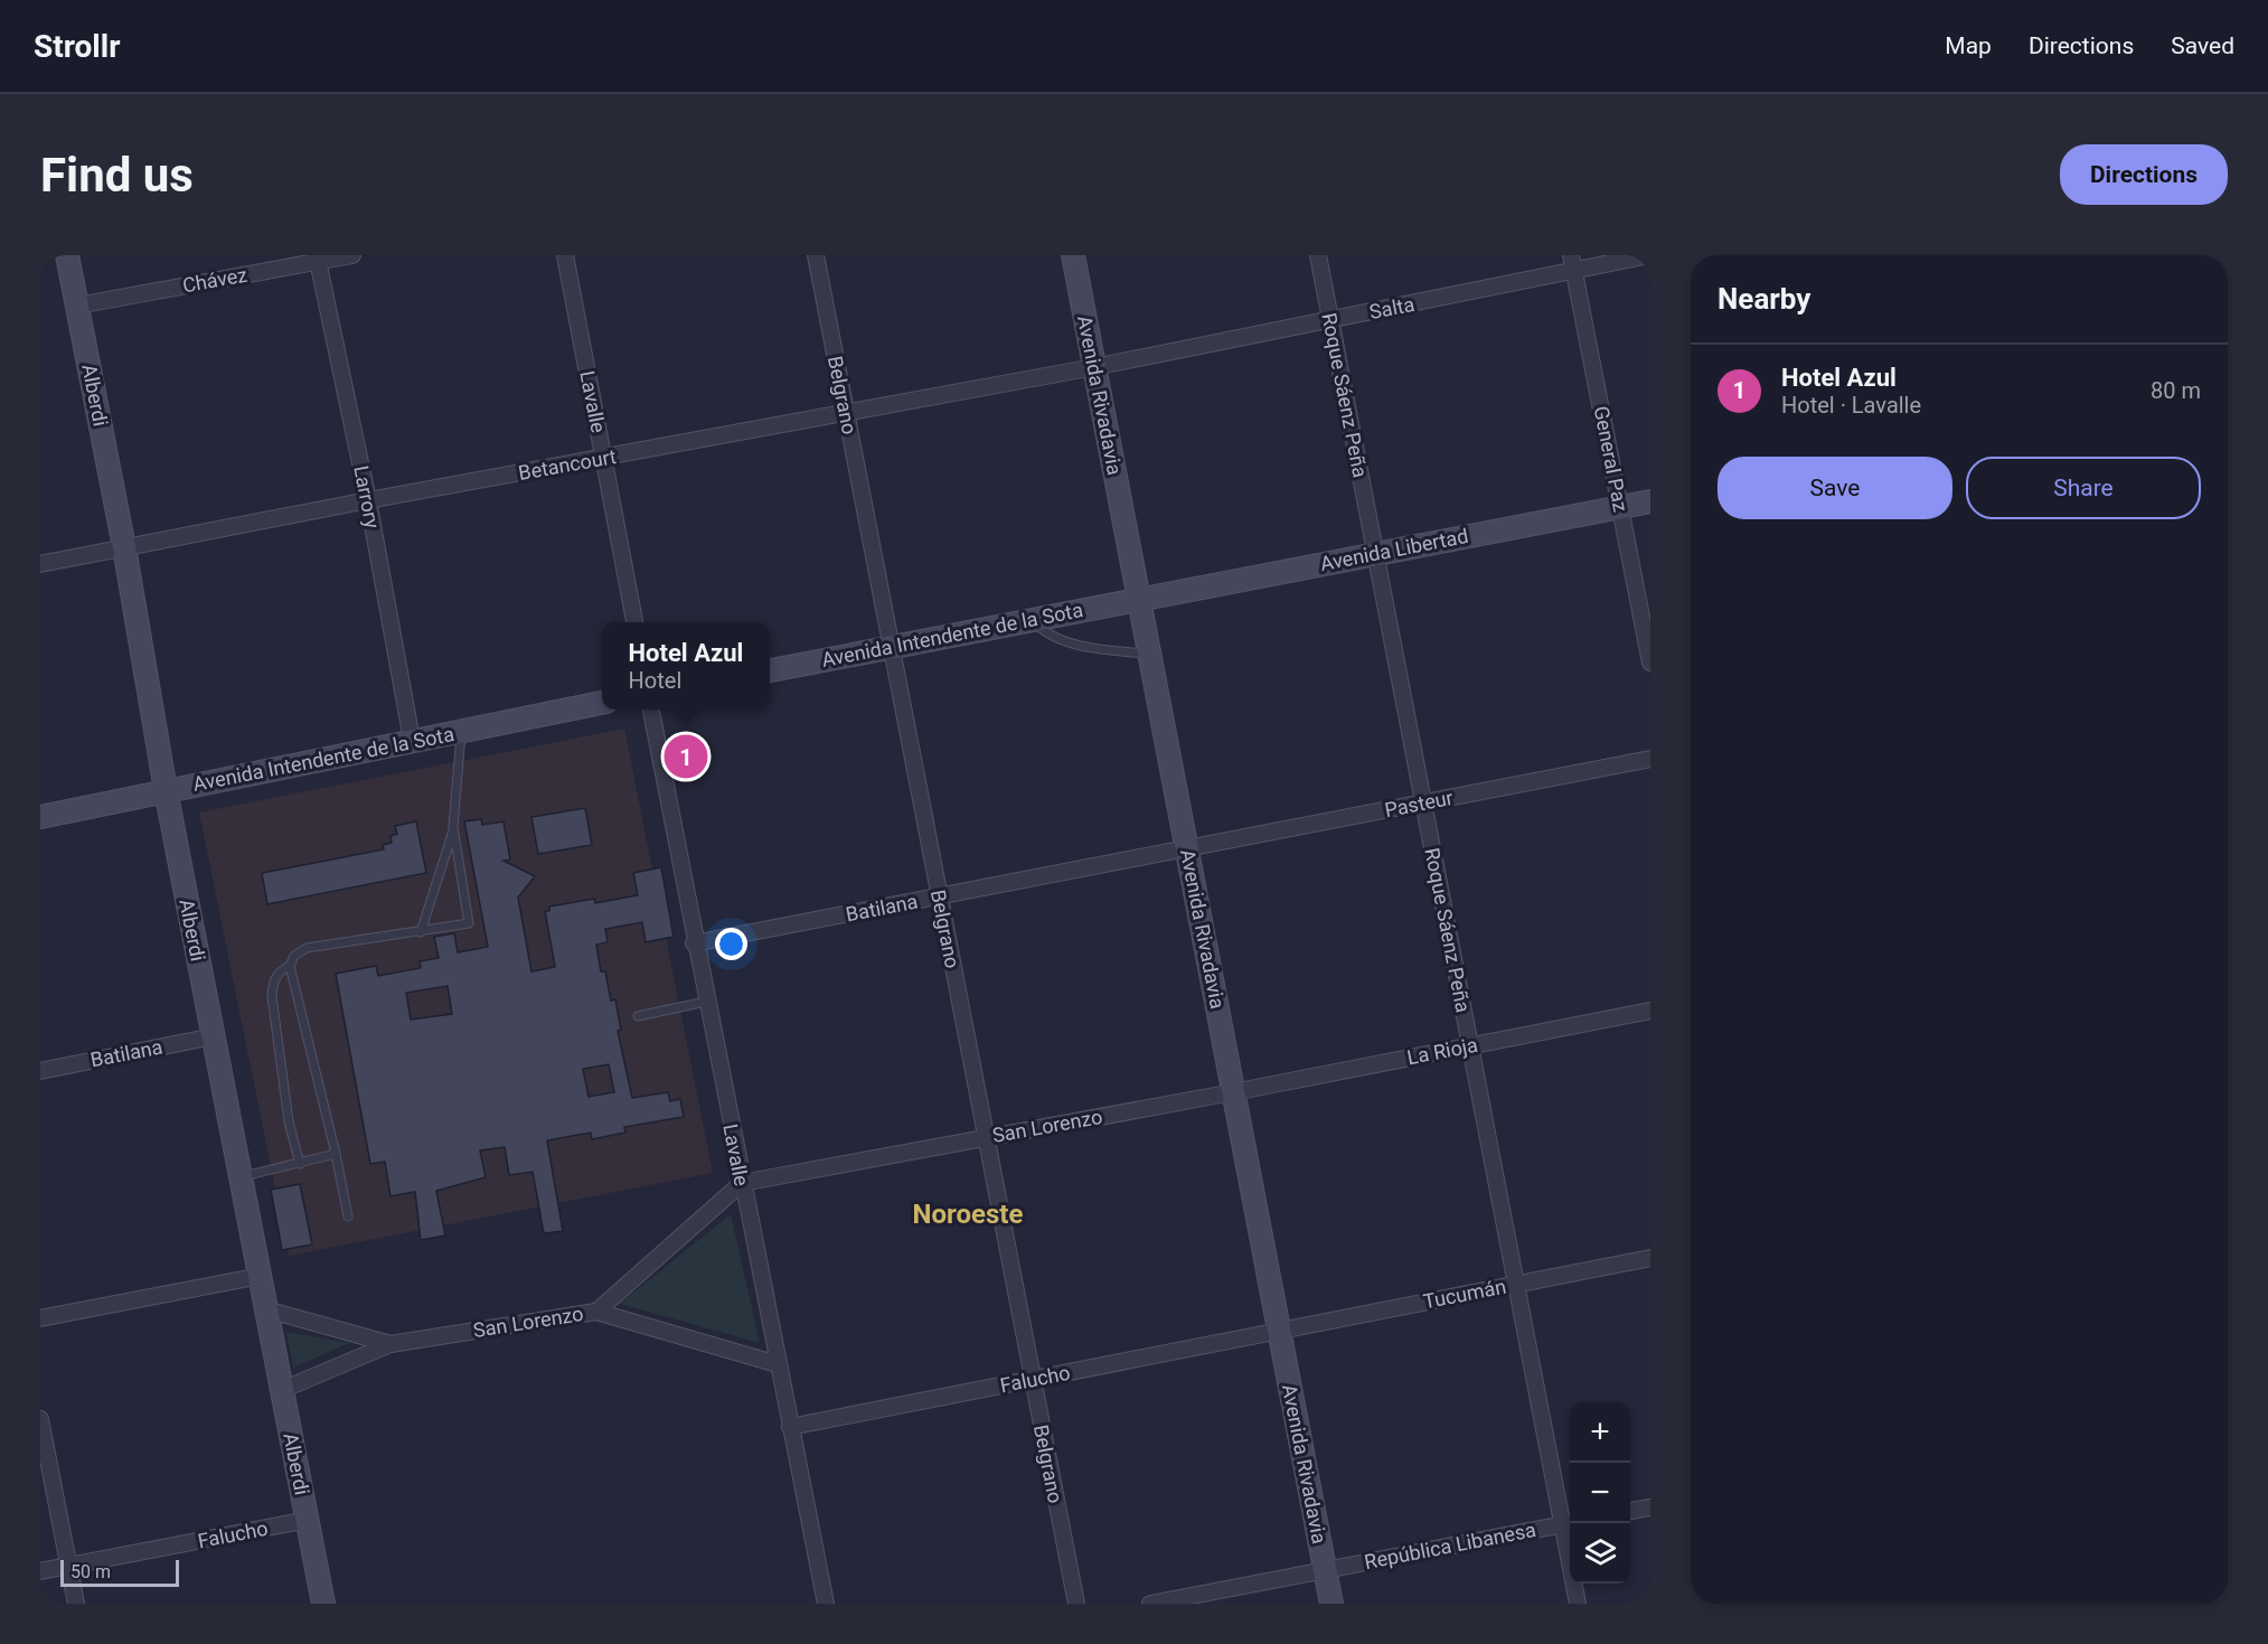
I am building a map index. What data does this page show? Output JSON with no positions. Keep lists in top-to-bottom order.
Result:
{
  "streets": {
    "main road": [
      "Alberdi",
      "Avenida Rivadavia",
      "Avenida Libertad",
      "Avenida Intendente de la Sota"
    ],
    "street": [
      "Chávez",
      "Salta",
      "Belgrano",
      "Roque Sáenz Peña",
      "Lavalle",
      "General Paz",
      "Betancourt",
      "Larrory",
      "Pasteur",
      "Batilana",
      "La Rioja",
      "San Lorenzo",
      "Tucumán",
      "Falucho",
      "República Libanesa"
    ]
  },
  "crossings": [
    ["Chávez", "Alberdi"],
    ["Chávez", "Larrory"],
    ["Salta", "Avenida Rivadavia"],
    ["Salta", "Roque Sáenz Peña"],
    ["Salta", "General Paz"],
    ["Salta", "Betancourt"],
    ["Alberdi", "Betancourt"],
    ["Alberdi", "Avenida Intendente de la Sota"],
    ["Alberdi", "Batilana"],
    ["Alberdi", "San Lorenzo"],
    ["Alberdi", "Falucho"],
    ["Belgrano", "Betancourt"],
    ["Belgrano", "Avenida Intendente de la Sota"],
    ["Belgrano", "Batilana"],
    ["Belgrano", "San Lorenzo"],
    ["Belgrano", "Falucho"],
    ["Avenida Rivadavia", "Betancourt"],
    ["Avenida Rivadavia", "Avenida Libertad"],
    ["Avenida Rivadavia", "Avenida Intendente de la Sota"],
    ["Avenida Rivadavia", "Pasteur"],
    ["Avenida Rivadavia", "Batilana"],
    ["Avenida Rivadavia", "La Rioja"],
    ["Avenida Rivadavia", "San Lorenzo"],
    ["Avenida Rivadavia", "Tucumán"],
    ["Avenida Rivadavia", "Falucho"],
    ["Avenida Rivadavia", "República Libanesa"],
    ["Roque Sáenz Peña", "Avenida Libertad"],
    ["Roque Sáenz Peña", "Pasteur"],
    ["Roque Sáenz Peña", "La Rioja"],
    ["Roque Sáenz Peña", "Tucumán"],
    ["Roque Sáenz Peña", "República Libanesa"],
    ["Lavalle", "Betancourt"],
    ["Lavalle", "Batilana"],
    ["Lavalle", "San Lorenzo"],
    ["Lavalle", "Falucho"],
    ["General Paz", "Avenida Libertad"],
    ["Betancourt", "Larrory"],
    ["Larrory", "Avenida Intendente de la Sota"],
    ["Avenida Libertad", "Avenida Intendente de la Sota"],
    ["Pasteur", "Batilana"],
    ["La Rioja", "San Lorenzo"],
    ["Tucumán", "Falucho"]
  ],
  "districts": ["Noroeste"],
  "scale_bar": "50 m",
  "page": {
    "header": "Strollr",
    "nav": ["Map", "Directions", "Saved"],
    "buttons": [
      "Directions",
      ["Save", "Share"]
    ],
    "title": "Find us",
    "heading": "Nearby",
    "list": [
      {
        "mark": "1",
        "name": "Hotel Azul",
        "note": "Hotel · Lavalle",
        "value": "80 m"
      }
    ],
    "popup": ["Hotel Azul", "Hotel"],
    "pins": "1",
    "map_buttons": ["+", "−"],
    "scale": "50 m"
  }
}
